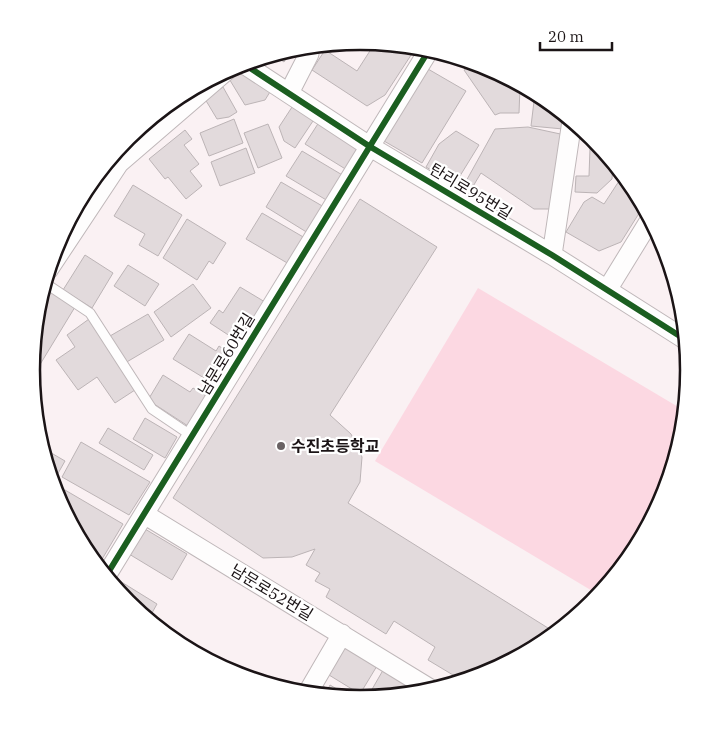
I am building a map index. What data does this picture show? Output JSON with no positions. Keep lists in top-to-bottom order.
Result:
{
  "streets": {
    "street": ["탄리로95번길", "남문로60번길", "남문로52번길"]
  },
  "crossings": [
    ["탄리로95번길", "남문로60번길"],
    ["남문로60번길", "남문로52번길"]
  ],
  "places": ["수진초등학교"],
  "scale_bar": "20 m"
}
